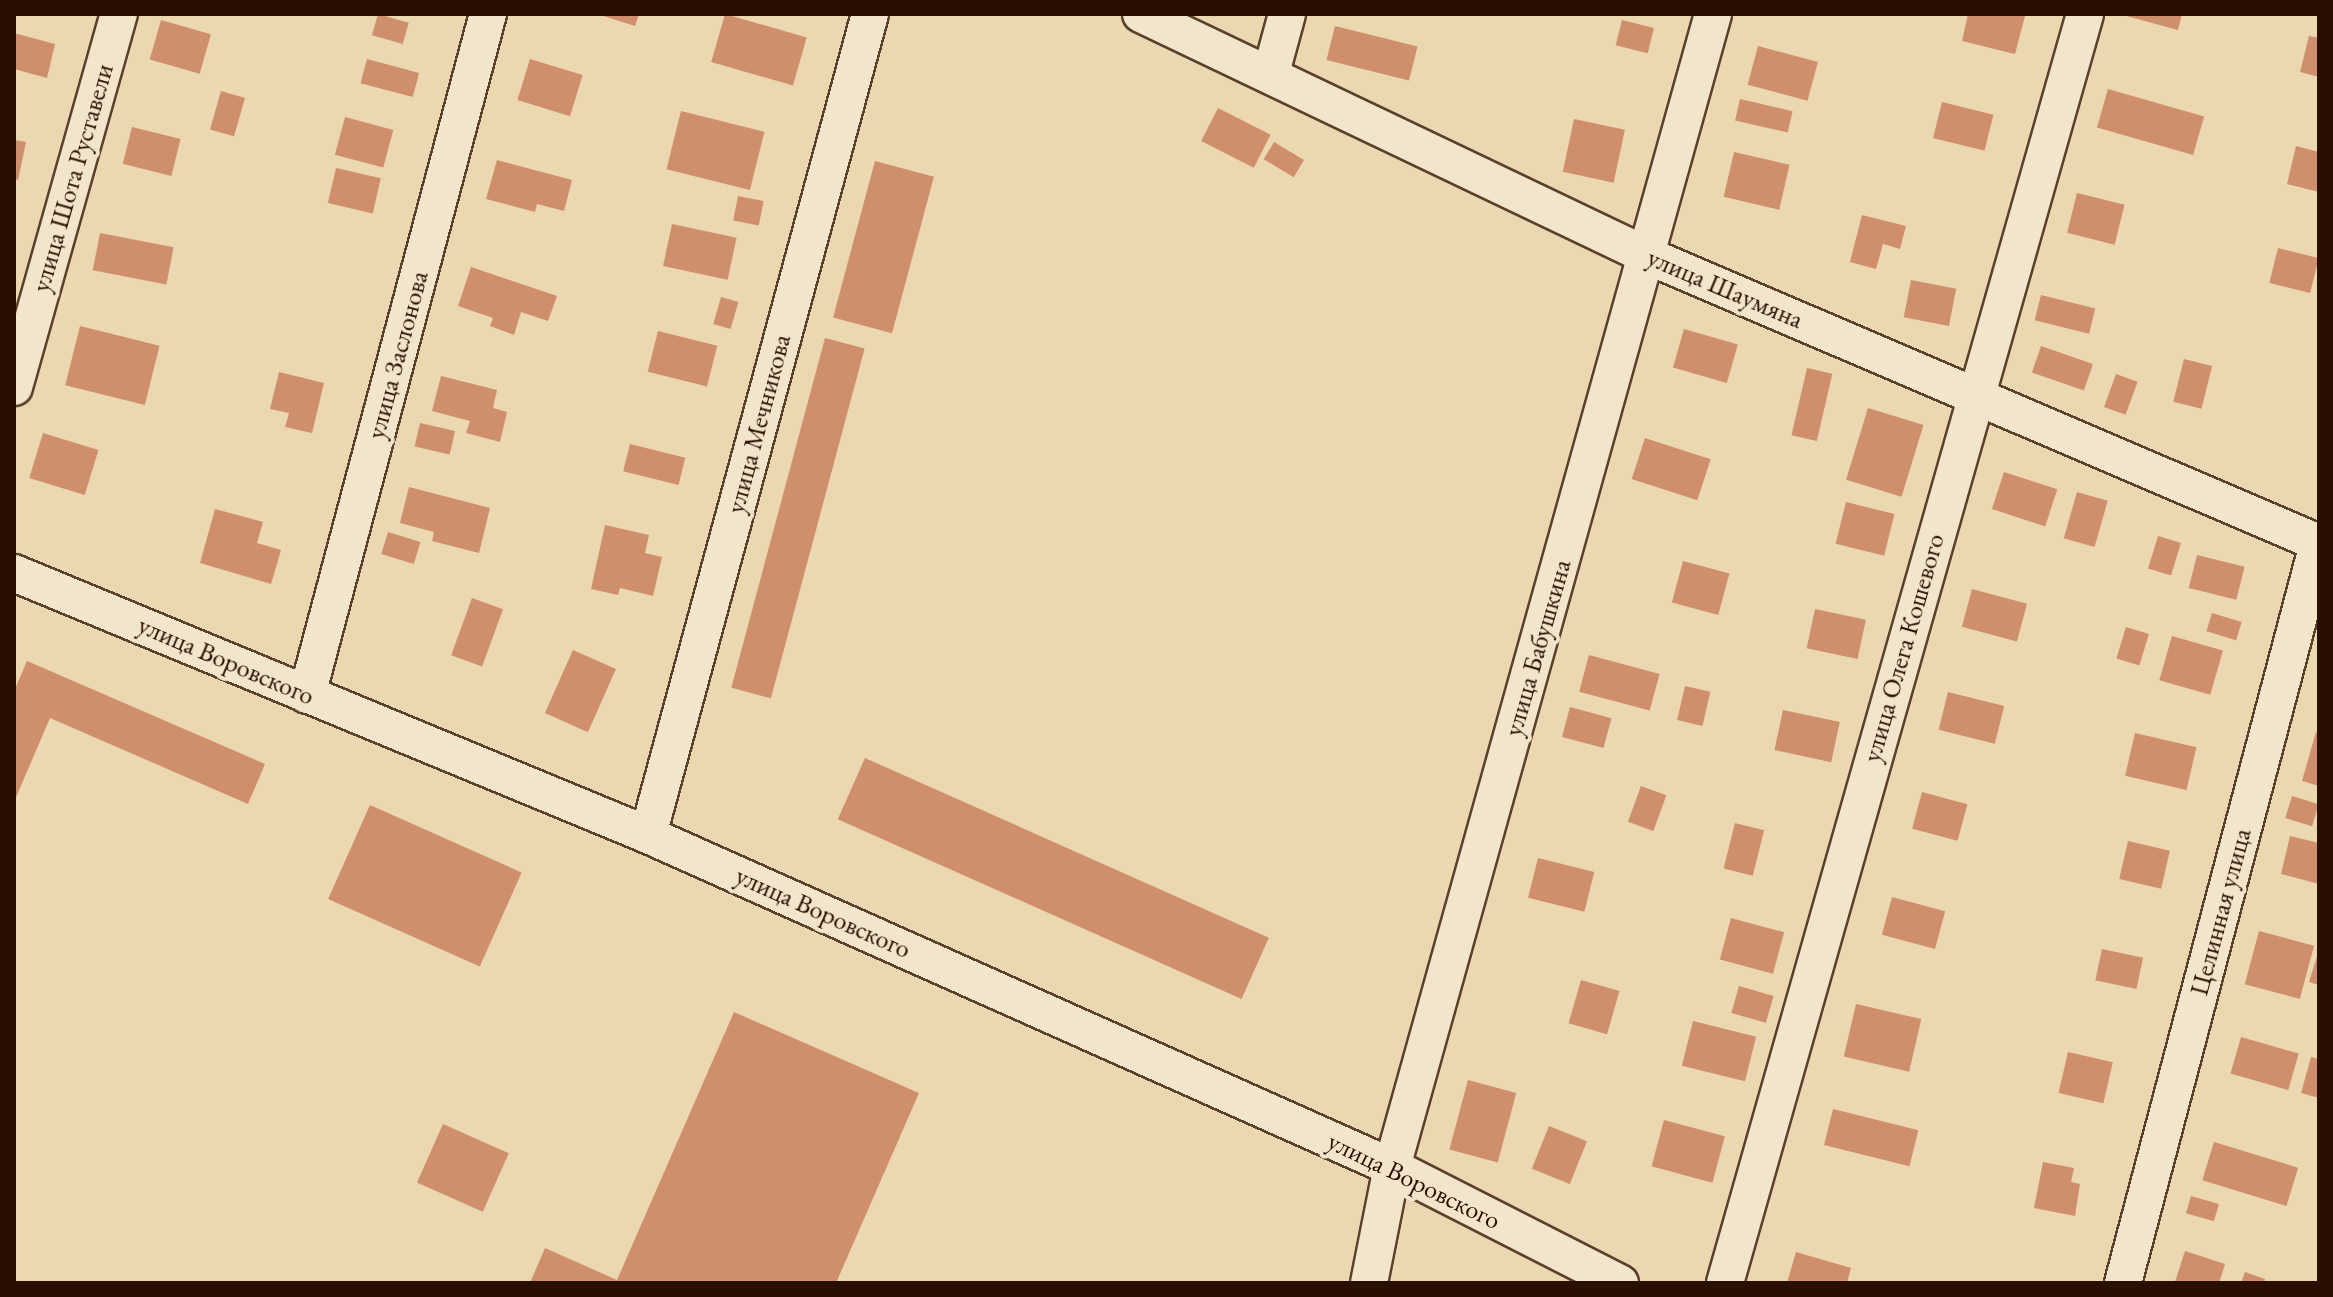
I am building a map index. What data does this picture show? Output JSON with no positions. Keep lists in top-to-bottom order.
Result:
{
  "streets": {
    "street": [
      "улица Шота Руставели",
      "улица Шаумяна",
      "улица Заслонова",
      "улица Мечникова",
      "улица Бабушкина",
      "улица Олега Кошевого",
      "улица Воровского",
      "Целинная улица"
    ]
  },
  "crossings": [
    ["улица Шаумяна", "улица Бабушкина"],
    ["улица Шаумяна", "улица Олега Кошевого"],
    ["улица Шаумяна", "Целинная улица"],
    ["улица Заслонова", "улица Воровского"],
    ["улица Мечникова", "улица Воровского"],
    ["улица Бабушкина", "улица Воровского"]
  ]
}
